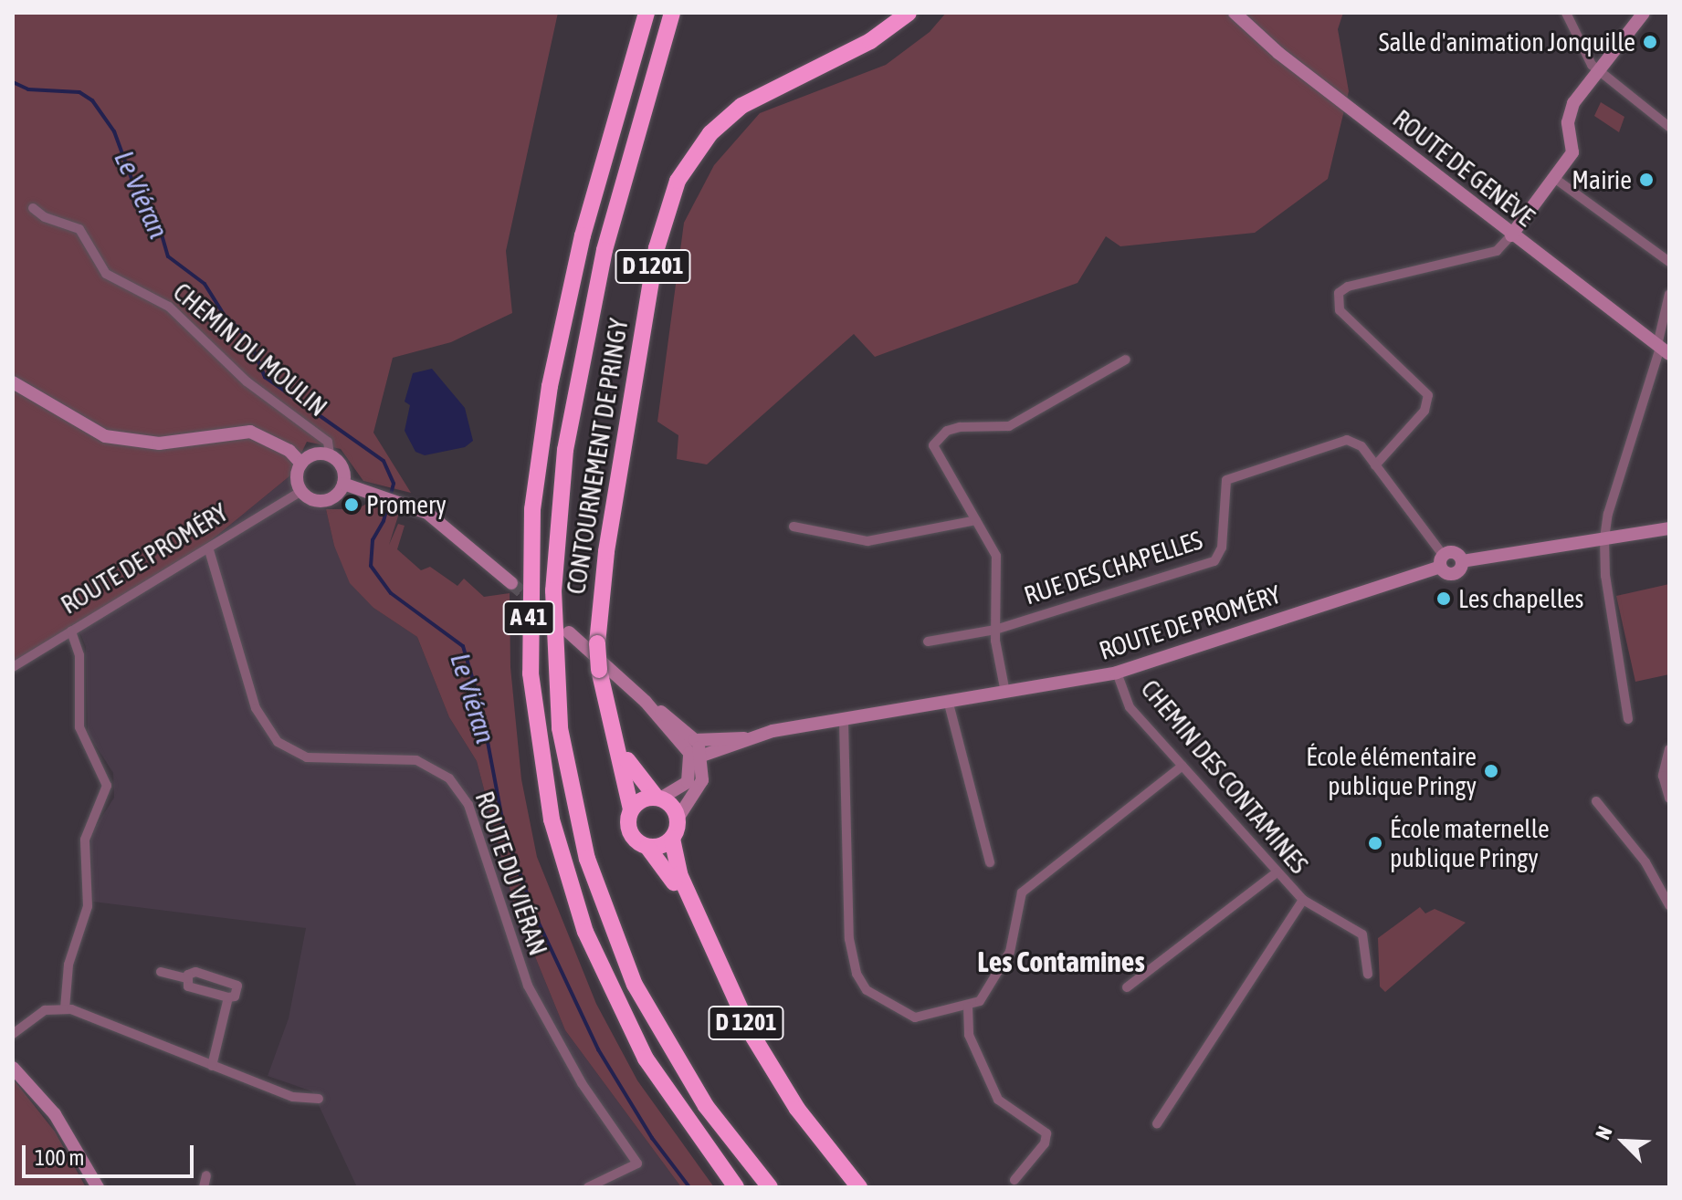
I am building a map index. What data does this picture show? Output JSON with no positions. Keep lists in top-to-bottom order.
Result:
{
  "streets": {
    "highway": ["D 1201", "CONTOURNEMENT DE PRINGY", "A 41"],
    "street": [
      "ROUTE DE GENÈVE",
      "CHEMIN DU MOULIN",
      "ROUTE DE PROMÉRY",
      "RUE DES CHAPELLES",
      "CHEMIN DES CONTAMINES",
      "ROUTE DU VIÉRAN"
    ]
  },
  "crossings": [
    ["D 1201", "CONTOURNEMENT DE PRINGY"],
    ["CHEMIN DU MOULIN", "ROUTE DE PROMÉRY"],
    ["ROUTE DE PROMÉRY", "RUE DES CHAPELLES"],
    ["ROUTE DE PROMÉRY", "CHEMIN DES CONTAMINES"],
    ["ROUTE DE PROMÉRY", "ROUTE DU VIÉRAN"]
  ],
  "districts": ["Les Contamines"],
  "water": ["Le Viéran"],
  "places": [
    "Salle d'animation Jonquille",
    "Mairie",
    "Promery",
    "Les chapelles",
    "École élémentaire publique Pringy",
    "École maternelle publique Pringy"
  ],
  "scale_bar": "100 m",
  "north": "top left"
}
